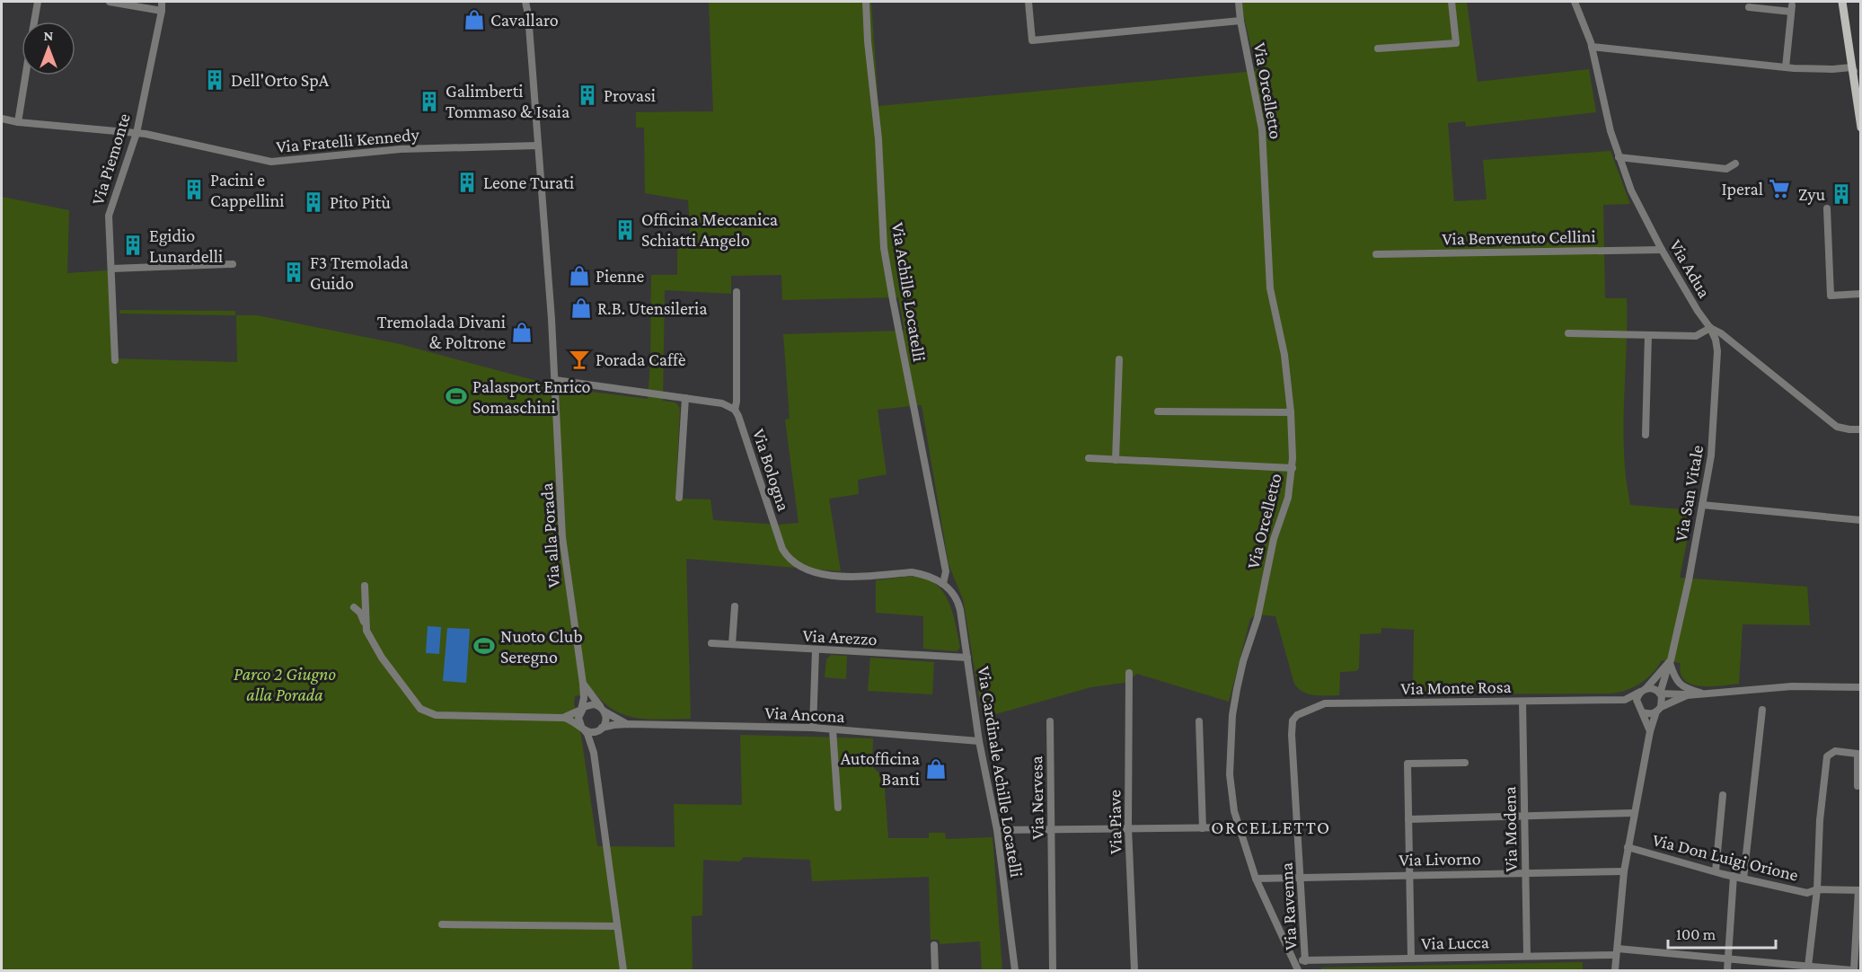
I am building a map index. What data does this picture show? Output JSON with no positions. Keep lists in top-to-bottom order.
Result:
{
  "streets": {
    "street": [
      "Via Orcelletto",
      "Via Fratelli Kennedy",
      "Via Piemonte",
      "Via Benvenuto Cellini",
      "Via Adua",
      "Via Achille Locatelli",
      "Via Bologna",
      "Via San Vitale",
      "Via alla Porada",
      "Via Arezzo",
      "Via Monte Rosa",
      "Via Ancona",
      "Via Cardinale Achille Locatelli",
      "Via Nervesa",
      "Via Piave",
      "Via Modena",
      "Via Don Luigi Orione",
      "Via Livorno",
      "Via Ravenna",
      "Via Lucca"
    ]
  },
  "crossings": [
    ["Via Orcelletto", "Via Livorno"],
    ["Via Orcelletto", "Via Lucca"],
    ["Via Fratelli Kennedy", "Via Piemonte"],
    ["Via Fratelli Kennedy", "Via alla Porada"],
    ["Via Benvenuto Cellini", "Via Adua"],
    ["Via Adua", "Via San Vitale"],
    ["Via Achille Locatelli", "Via Bologna"],
    ["Via Achille Locatelli", "Via Cardinale Achille Locatelli"],
    ["Via Bologna", "Via Cardinale Achille Locatelli"],
    ["Via San Vitale", "Via Monte Rosa"],
    ["Via alla Porada", "Via Ancona"],
    ["Via Arezzo", "Via Cardinale Achille Locatelli"],
    ["Via Monte Rosa", "Via Modena"],
    ["Via Monte Rosa", "Via Ravenna"],
    ["Via Ancona", "Via Cardinale Achille Locatelli"],
    ["Via Modena", "Via Livorno"],
    ["Via Modena", "Via Lucca"],
    ["Via Livorno", "Via Ravenna"],
    ["Via Ravenna", "Via Lucca"]
  ],
  "districts": ["ORCELLETTO"],
  "parks": ["Parco 2 Giugno alla Porada"],
  "places": {
    "shop": [
      "Cavallaro",
      "Pienne",
      "R.B. Utensileria",
      "Tremolada Divani & Poltrone",
      "Autofficina Banti"
    ],
    "building": [
      "Dell'Orto SpA",
      "Provasi",
      "Galimberti Tommaso & Isaia",
      "Leone Turati",
      "Pacini e Cappellini",
      "Zyu",
      "Pito Pitù",
      "Officina Meccanica Schiatti Angelo",
      "Egidio Lunardelli",
      "F3 Tremolada Guido"
    ],
    "supermarket": ["Iperal"],
    "bar": ["Porada Caffè"],
    "sports": ["Palasport Enrico Somaschini", "Nuoto Club Seregno"]
  },
  "scale_bar": "100 m",
  "north": "top"
}
